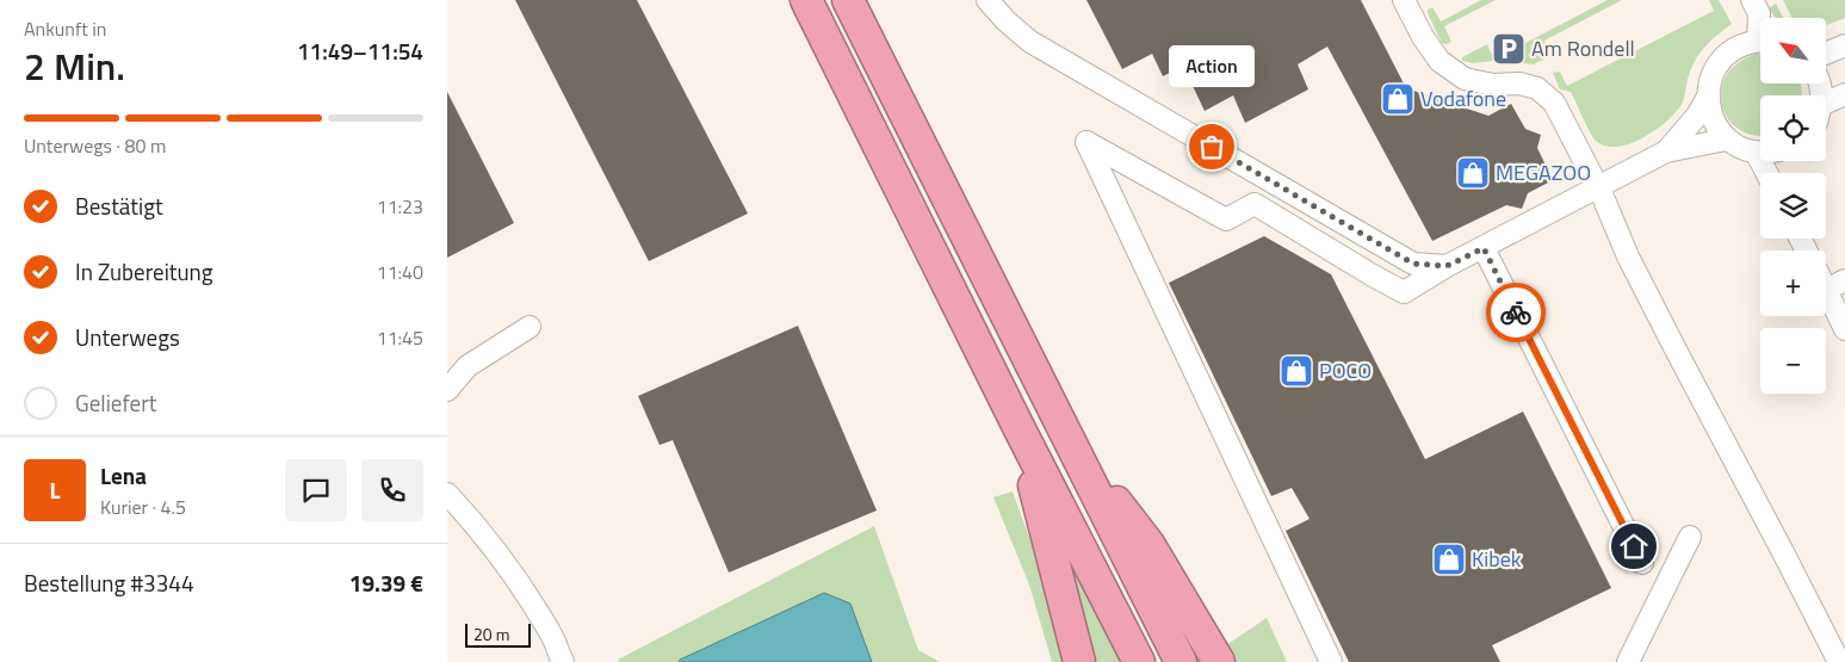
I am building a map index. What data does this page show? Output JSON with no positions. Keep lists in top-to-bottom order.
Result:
{
  "places": {
    "parking": ["Am Rondell"],
    "shop": [
      "Vodafone",
      "MEGAZOO",
      "POCO",
      "Kibek"
    ],
    "other": ["Action"]
  },
  "scale_bar": "20 m",
  "north": "top left",
  "page": {
    "heading": ["2 Min.", "Ankunft in", "11:49–11:54"],
    "panel": [
      "Lena",
      "Kurier · 4.5",
      "Bestellung #3344",
      "19.39 €"
    ],
    "map_buttons": ["+", "−"],
    "bubble": "Action",
    "bar": "Unterwegs · 80 m",
    "list": [
      ["Bestätigt", "11:23"],
      ["In Zubereitung", "11:40"],
      ["Unterwegs", "11:45"],
      "Geliefert"
    ],
    "round": "L",
    "scale": "20 m"
  }
}
